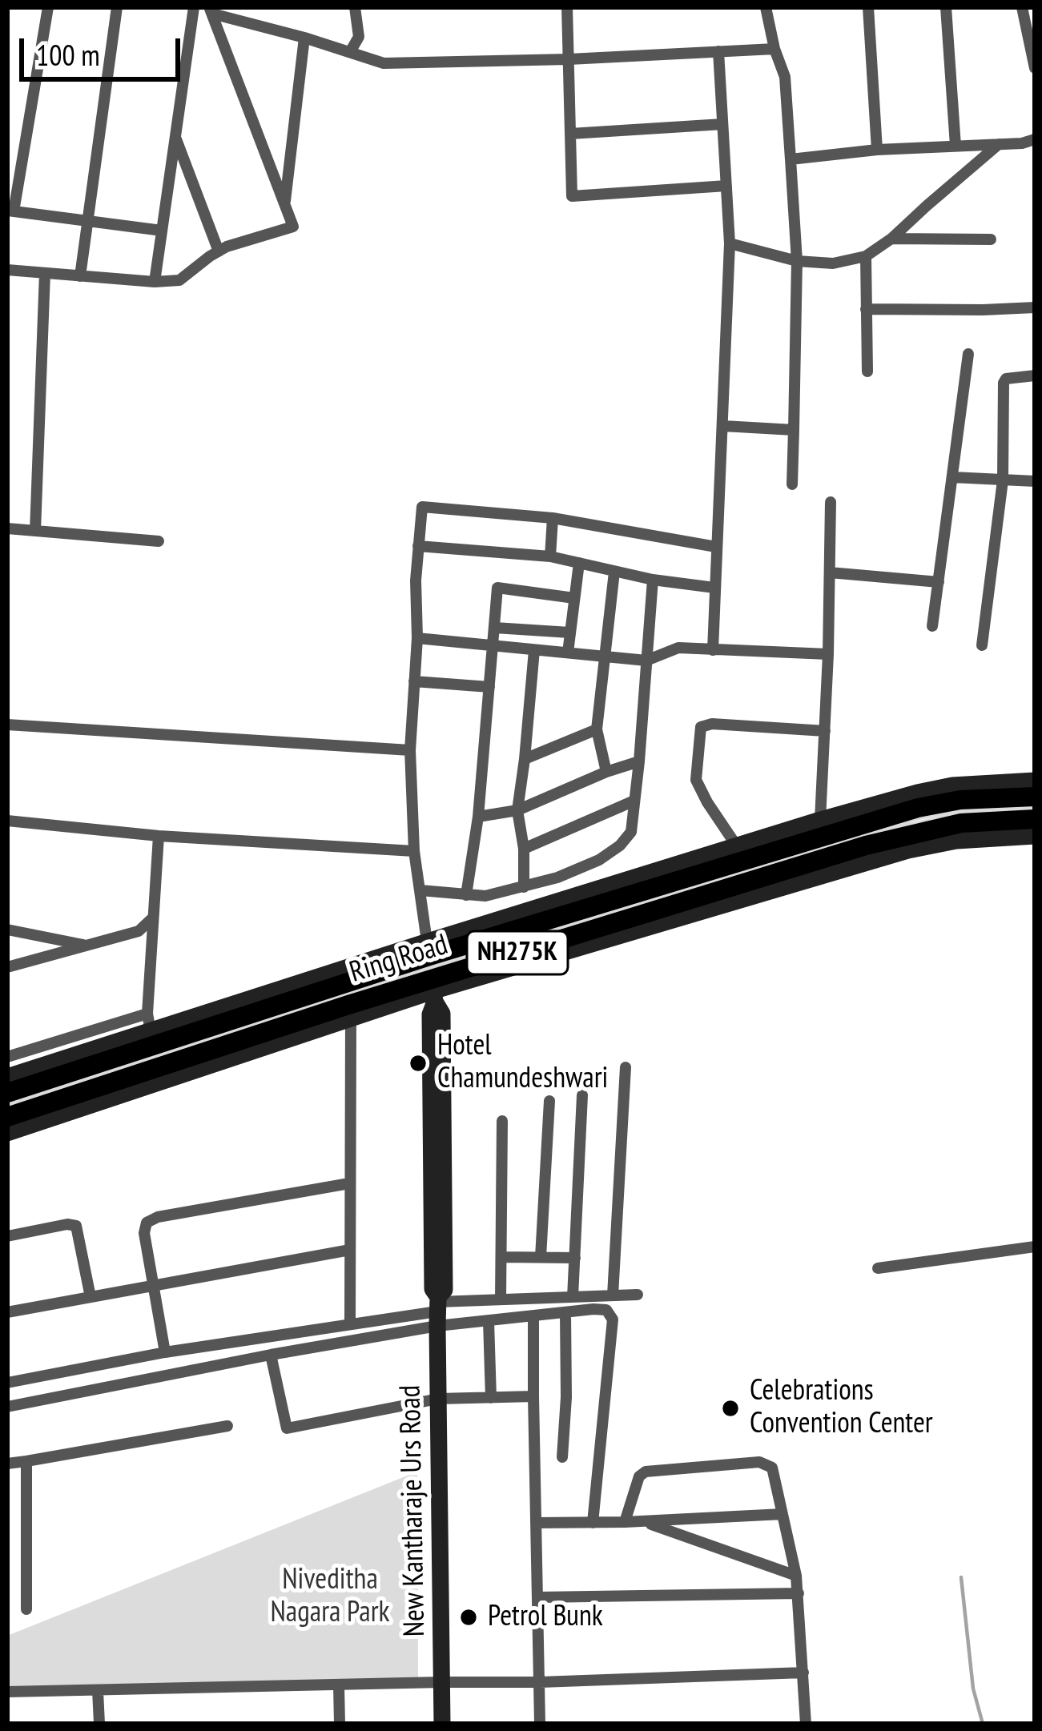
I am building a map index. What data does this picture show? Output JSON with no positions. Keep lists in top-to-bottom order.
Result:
{
  "streets": {
    "highway": ["NH275K", "Ring Road"],
    "street": ["New Kantharaje Urs Road"]
  },
  "crossings": [
    ["Ring Road", "New Kantharaje Urs Road"]
  ],
  "parks": ["Niveditha Nagara Park"],
  "places": ["Hotel Chamundeshwari", "Celebrations Convention Center", "Petrol Bunk"],
  "scale_bar": "100 m"
}
